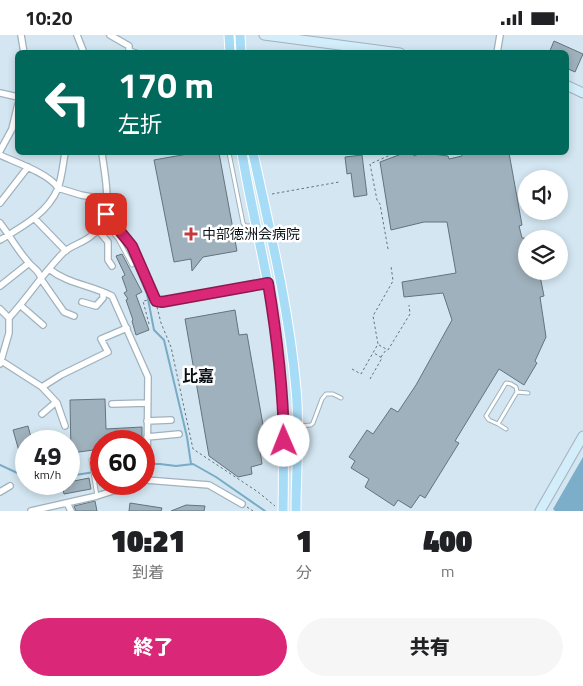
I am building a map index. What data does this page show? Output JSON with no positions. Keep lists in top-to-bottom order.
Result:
{
  "districts": ["比嘉"],
  "places": {
    "health": ["中部徳洲会病院"]
  },
  "page": {
    "status": "10:20",
    "turn": ["170 m", "左折"],
    "speed": "49 km/h",
    "limit": "60",
    "eta": [
      "10:21",
      "到着",
      "1",
      "分",
      "400",
      "m"
    ],
    "buttons": ["終了", "共有"]
  }
}
